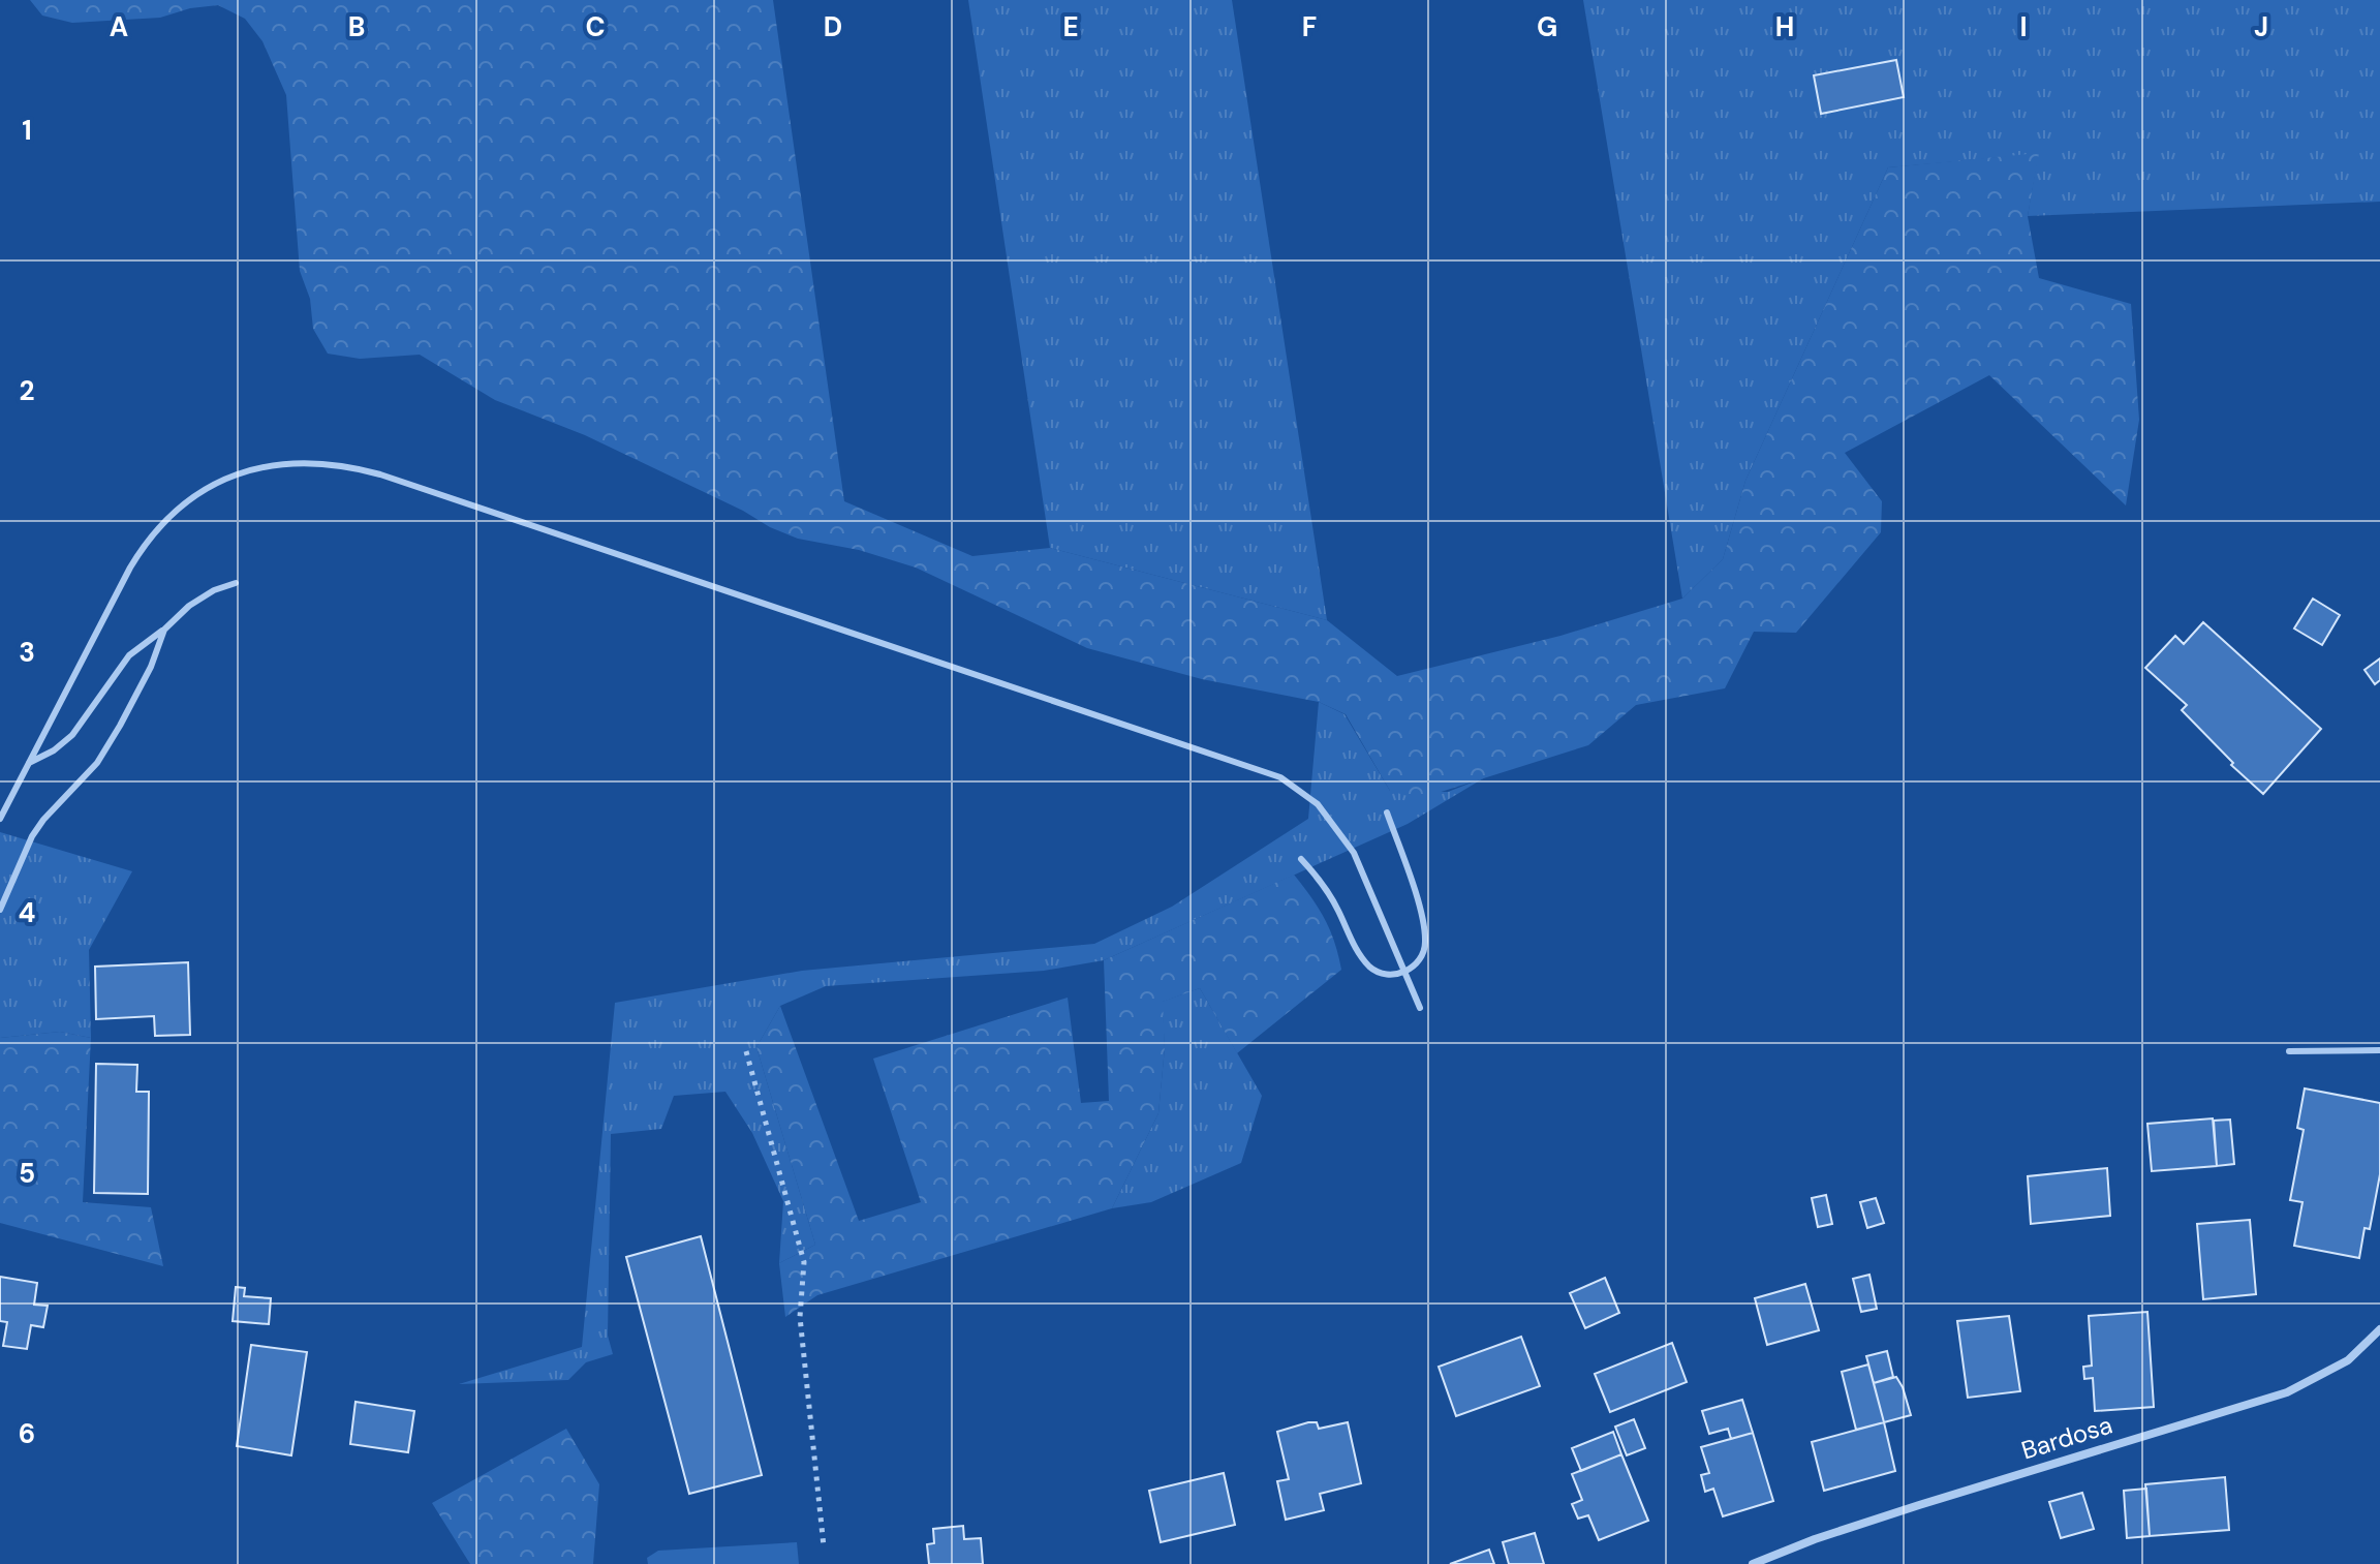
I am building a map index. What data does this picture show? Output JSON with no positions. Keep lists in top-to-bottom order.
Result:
{
  "streets": {
    "street": ["Bardosa"]
  },
  "grid": {
    "columns": [
      "A",
      "B",
      "C",
      "D",
      "E",
      "F",
      "G",
      "H",
      "I",
      "J"
    ],
    "rows": [
      "1",
      "2",
      "3",
      "4",
      "5",
      "6"
    ]
  }
}
